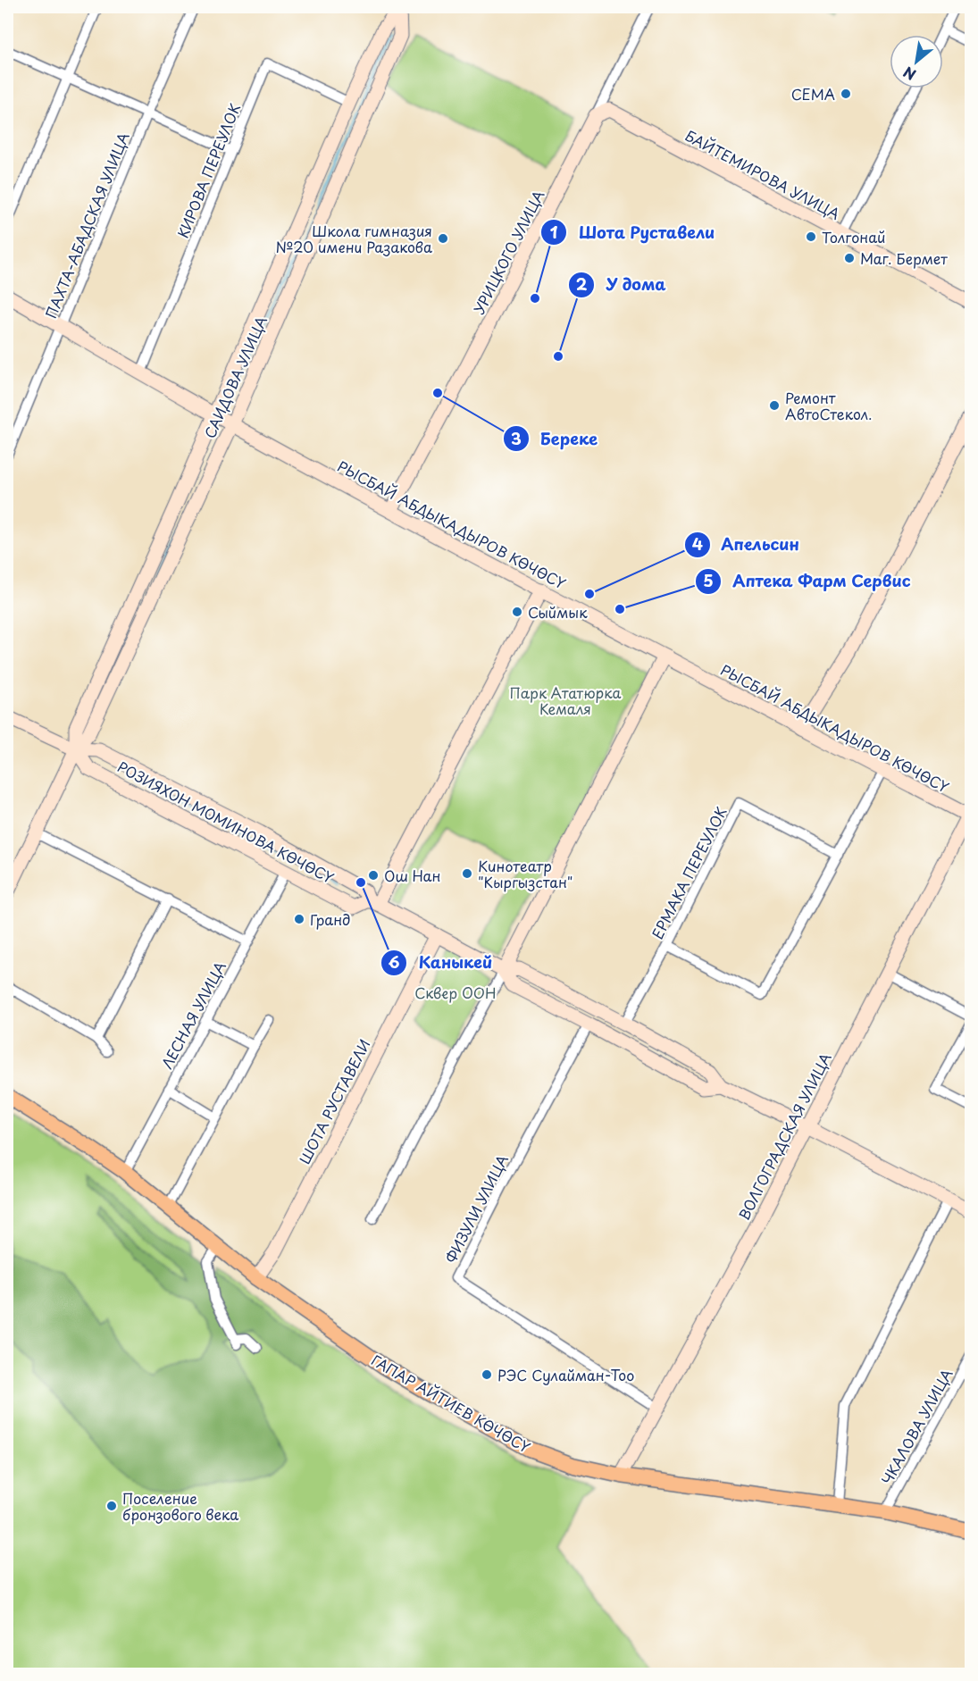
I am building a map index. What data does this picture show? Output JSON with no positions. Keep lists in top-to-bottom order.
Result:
{
  "streets": {
    "main road": ["ГАПАР АЙТИЕВ КӨЧӨСҮ"],
    "street": [
      "КИРОВА ПЕРЕУЛОК",
      "БАЙТЕМИРОВА УЛИЦА",
      "ПАХТА-АБАДСКАЯ УЛИЦА",
      "УРИЦКОГО УЛИЦА",
      "САИДОВА УЛИЦА",
      "РЫСБАЙ АБДЫКАДЫРОВ КӨЧӨСҮ",
      "РОЗИЯХОН МОМИНОВА КӨЧӨСҮ",
      "ЕРМАКА ПЕРЕУЛОК",
      "ЛЕСНАЯ УЛИЦА",
      "ШОТА РУСТАВЕЛИ",
      "ВОЛГОГРАДСКАЯ УЛИЦА",
      "ФИЗУЛИ УЛИЦА",
      "ЧКАЛОВА УЛИЦА"
    ]
  },
  "crossings": [
    ["КИРОВА ПЕРЕУЛОК", "САИДОВА УЛИЦА"],
    ["КИРОВА ПЕРЕУЛОК", "РЫСБАЙ АБДЫКАДЫРОВ КӨЧӨСҮ"],
    ["БАЙТЕМИРОВА УЛИЦА", "УРИЦКОГО УЛИЦА"],
    ["ПАХТА-АБАДСКАЯ УЛИЦА", "РЫСБАЙ АБДЫКАДЫРОВ КӨЧӨСҮ"],
    ["УРИЦКОГО УЛИЦА", "РЫСБАЙ АБДЫКАДЫРОВ КӨЧӨСҮ"],
    ["САИДОВА УЛИЦА", "РЫСБАЙ АБДЫКАДЫРОВ КӨЧӨСҮ"],
    ["САИДОВА УЛИЦА", "РОЗИЯХОН МОМИНОВА КӨЧӨСҮ"],
    ["РЫСБАЙ АБДЫКАДЫРОВ КӨЧӨСҮ", "ВОЛГОГРАДСКАЯ УЛИЦА"],
    ["РОЗИЯХОН МОМИНОВА КӨЧӨСҮ", "ЕРМАКА ПЕРЕУЛОК"],
    ["РОЗИЯХОН МОМИНОВА КӨЧӨСҮ", "ЛЕСНАЯ УЛИЦА"],
    ["РОЗИЯХОН МОМИНОВА КӨЧӨСҮ", "ШОТА РУСТАВЕЛИ"],
    ["РОЗИЯХОН МОМИНОВА КӨЧӨСҮ", "ВОЛГОГРАДСКАЯ УЛИЦА"],
    ["РОЗИЯХОН МОМИНОВА КӨЧӨСҮ", "ФИЗУЛИ УЛИЦА"],
    ["ЛЕСНАЯ УЛИЦА", "ГАПАР АЙТИЕВ КӨЧӨСҮ"],
    ["ШОТА РУСТАВЕЛИ", "ГАПАР АЙТИЕВ КӨЧӨСҮ"],
    ["ВОЛГОГРАДСКАЯ УЛИЦА", "ФИЗУЛИ УЛИЦА"],
    ["ВОЛГОГРАДСКАЯ УЛИЦА", "ГАПАР АЙТИЕВ КӨЧӨСҮ"],
    ["ГАПАР АЙТИЕВ КӨЧӨСҮ", "ЧКАЛОВА УЛИЦА"]
  ],
  "parks": ["Парк Ататюрка Кемаля", "Сквер ООН"],
  "places": [
    "СЕМА",
    "Толгонай",
    "Школа гимназия №20 имени Разакова",
    "Маг. Бермет",
    "Шота Руставели",
    "У дома",
    "Береке",
    "Ремонт АвтоСтекол.",
    "Апельсин",
    "Аптека Фарм Сервис",
    "Сыймык",
    "Кинотеатр \"Кыргызстан\"",
    "Ош Нан",
    "Каныкей",
    "Гранд",
    "РЭС Сулайман-Тоо",
    "Поселение бронзового века"
  ],
  "north": "bottom left"
}
